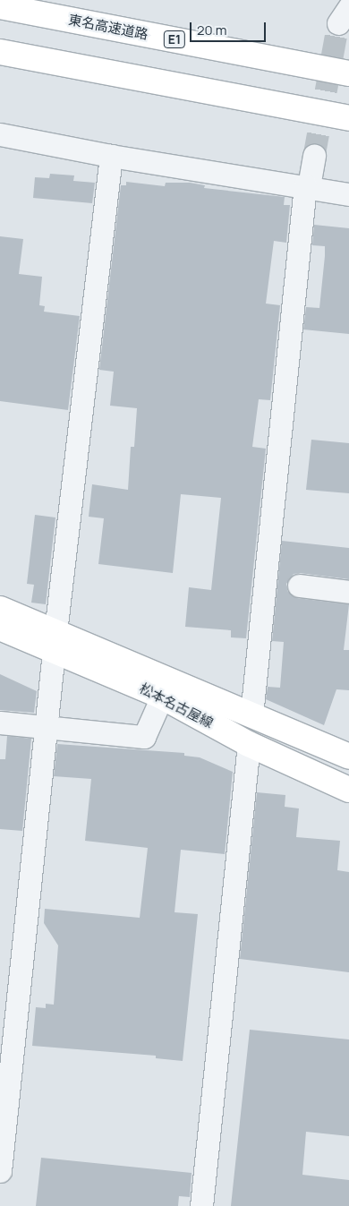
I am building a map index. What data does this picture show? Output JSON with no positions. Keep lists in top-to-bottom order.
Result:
{
  "streets": {
    "main road": ["東名高速道路", "E1", "松本名古屋線"]
  },
  "scale_bar": "20 m"
}
